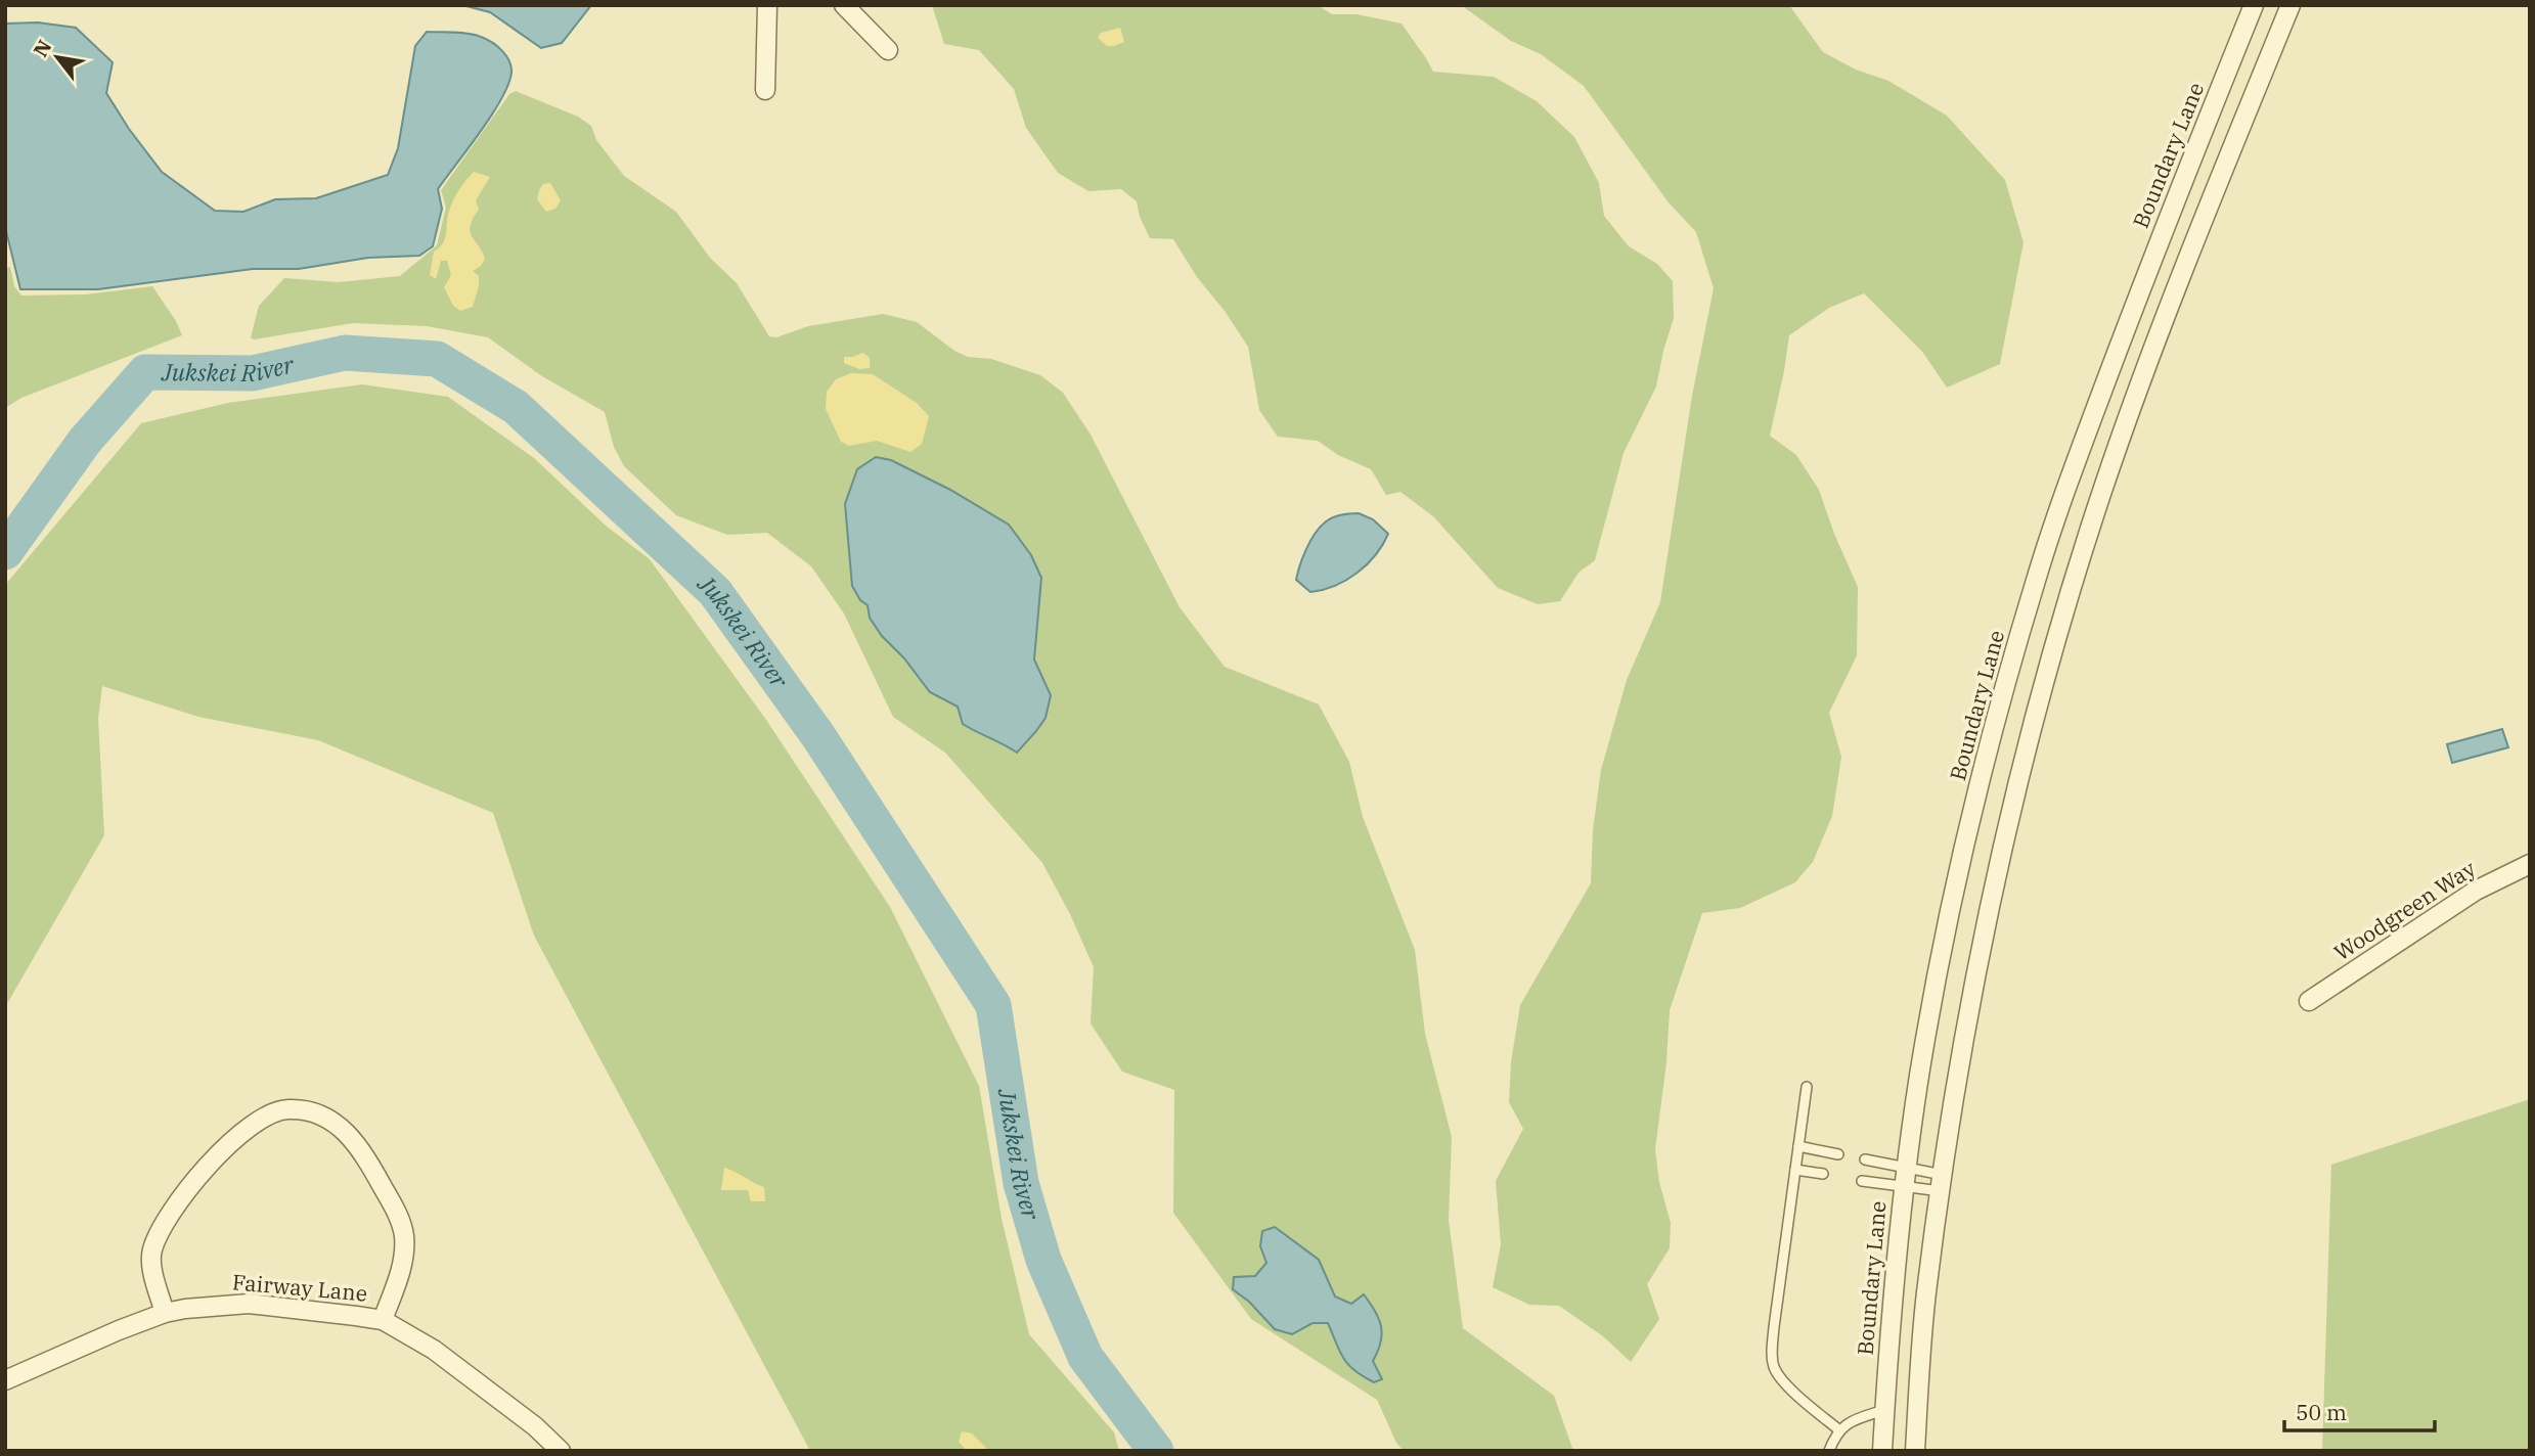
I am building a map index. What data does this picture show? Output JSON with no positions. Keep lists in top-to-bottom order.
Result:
{
  "streets": {
    "street": ["Boundary Lane", "Woodgreen Way", "Fairway Lane"]
  },
  "water": ["Jukskei River"],
  "scale_bar": "50 m",
  "north": "top left"
}
